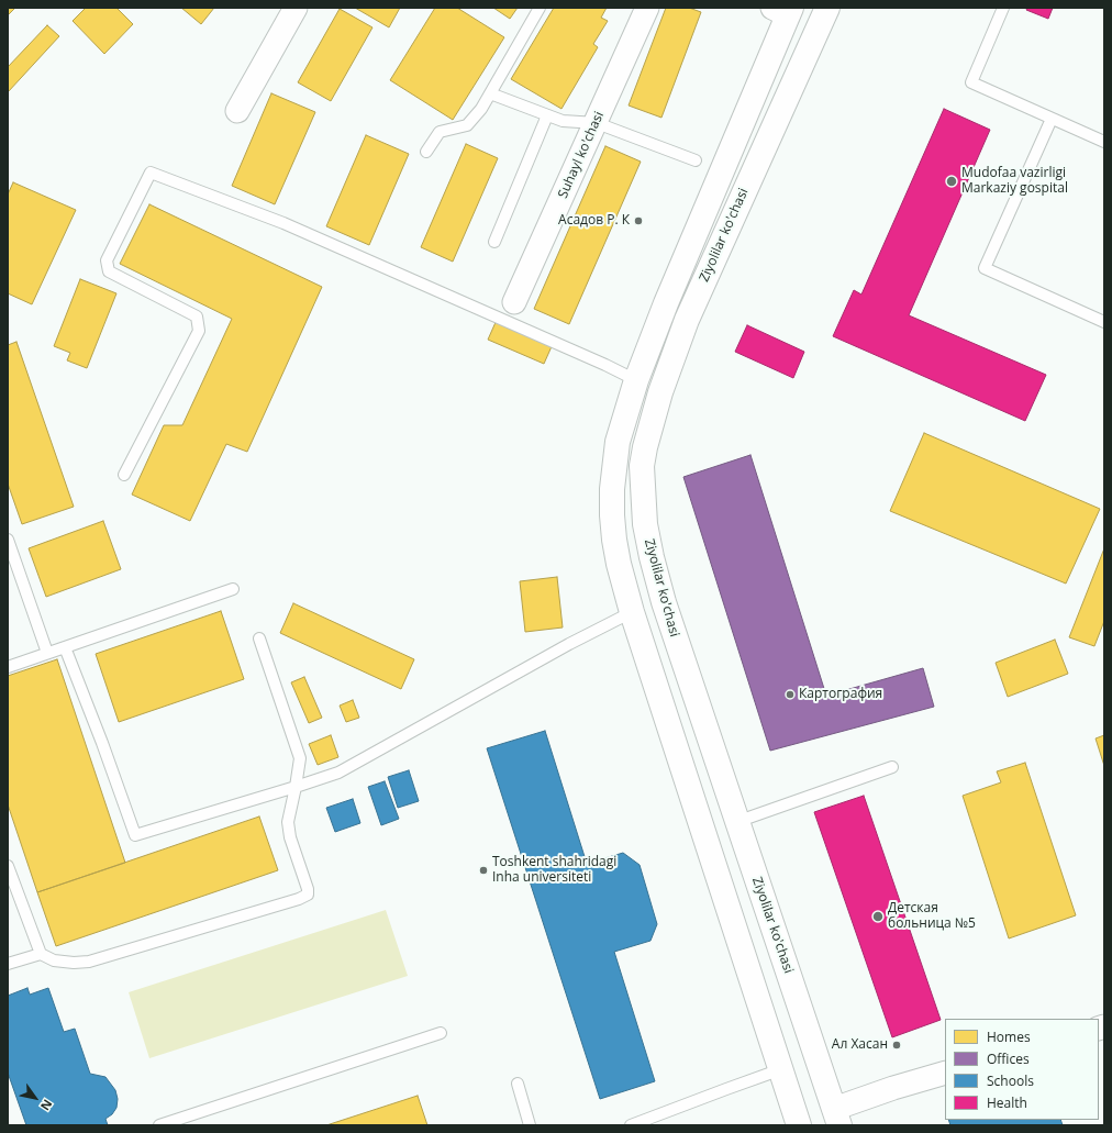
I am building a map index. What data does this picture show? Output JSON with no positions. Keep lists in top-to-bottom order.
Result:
{
  "streets": {
    "main road": ["Ziyolilar ko'chasi"],
    "street": ["Suhayl ko'chasi"]
  },
  "places": [
    "Mudofaa vazirligi Markaziy gospital",
    "Асадов Р. К",
    "Картография",
    "Toshkent shahridagi Inha universiteti",
    "Детская больница №5",
    "Ал Хасан"
  ],
  "legend": [
    "Homes",
    "Offices",
    "Schools",
    "Health"
  ],
  "north": "bottom right"
}
